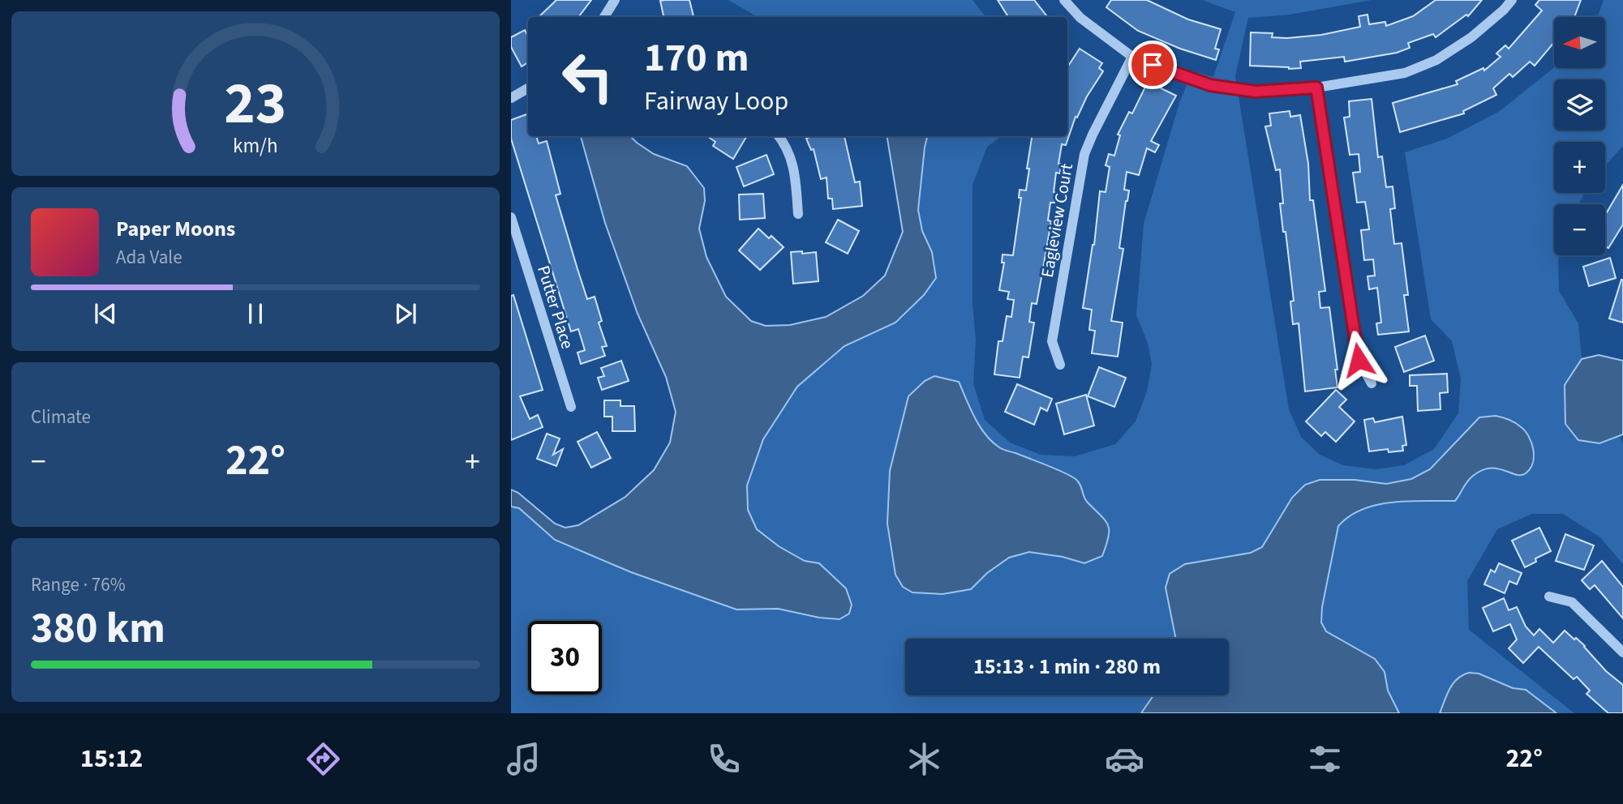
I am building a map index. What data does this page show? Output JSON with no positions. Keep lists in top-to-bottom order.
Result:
{
  "streets": {
    "street": ["Eagleview Court", "Putter Place"]
  },
  "north": "left",
  "page": {
    "map_buttons": ["+", "−"],
    "turn": ["170 m", "Fairway Loop"],
    "song": ["Paper Moons", "Ada Vale"],
    "tile": [
      "Climate",
      ["Range · 76%", "380 km"]
    ],
    "heat": ["−", "22°", "+"],
    "limit": "30",
    "trip": "15:13 · 1 min · 280 m",
    "tabs": ["15:12", "22°"],
    "gauge": ["23", "km/h"]
  }
}
